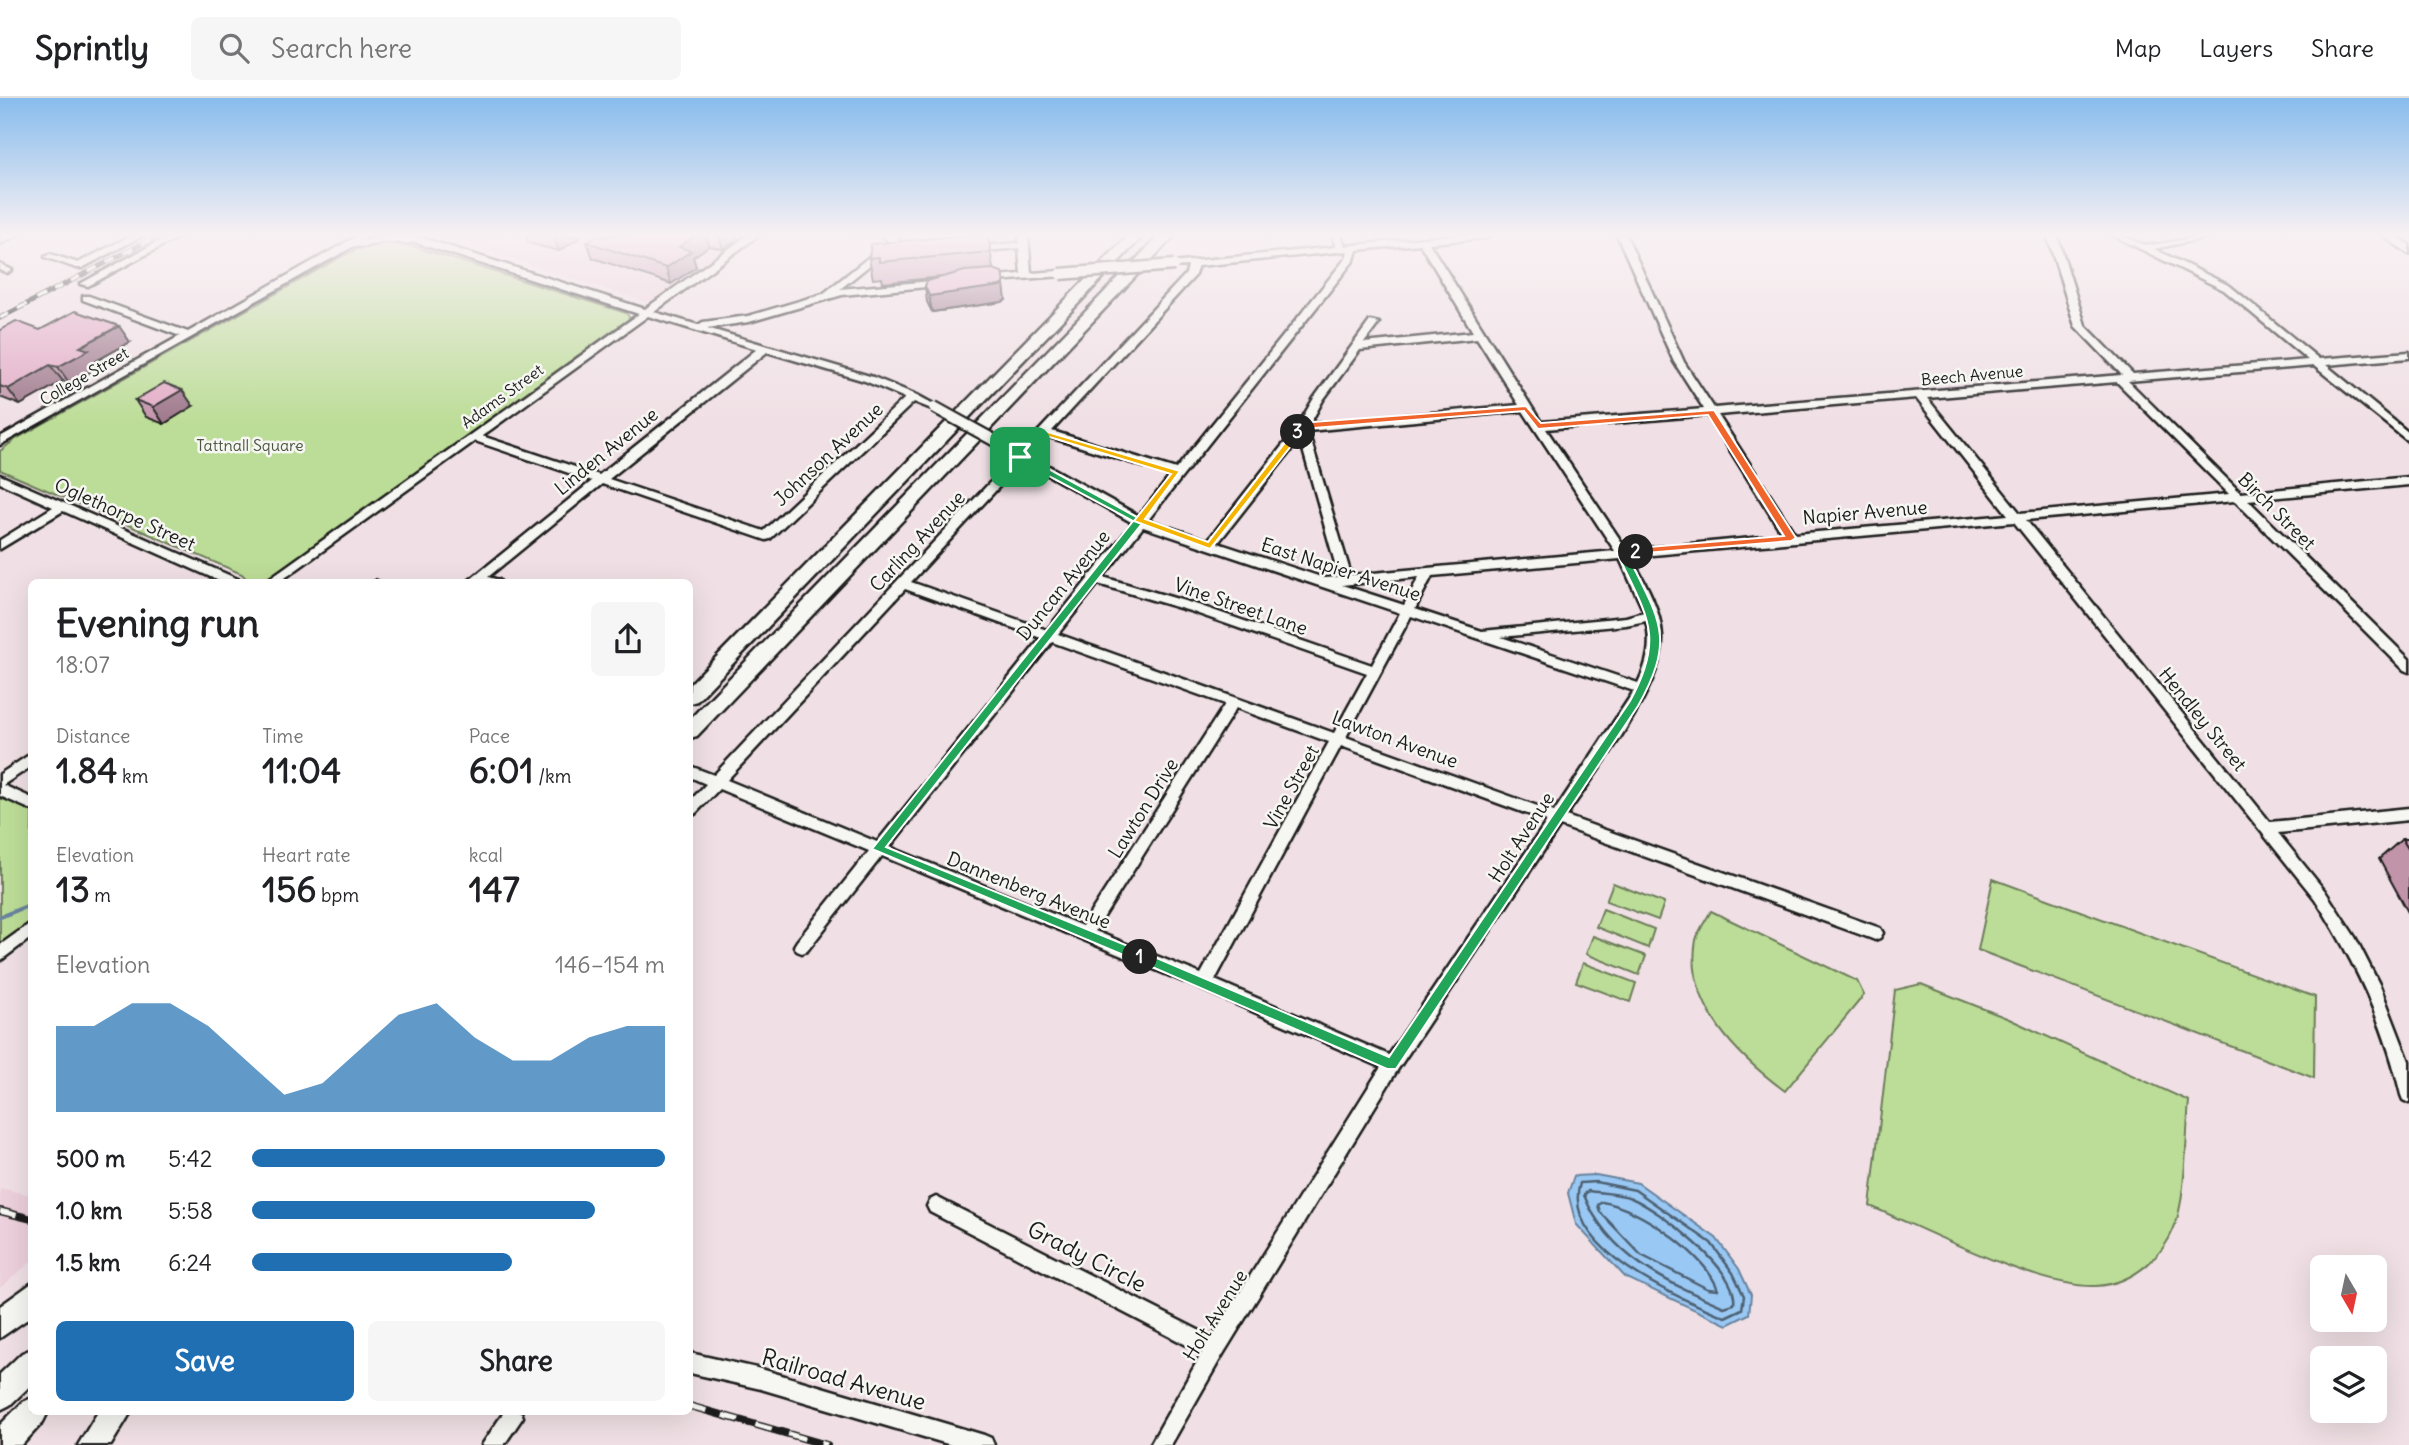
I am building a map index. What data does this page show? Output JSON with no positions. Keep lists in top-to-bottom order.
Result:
{
  "streets": {
    "street": [
      "Beech Avenue",
      "College Street",
      "Adams Street",
      "Linden Avenue",
      "Johnson Avenue",
      "Birch Street",
      "Napier Avenue",
      "Oglethorpe Street",
      "Carling Avenue",
      "East Napier Avenue",
      "Duncan Avenue",
      "Vine Street Lane",
      "Hendley Street",
      "Lawton Avenue",
      "Vine Street",
      "Lawton Drive",
      "Holt Avenue",
      "Dannenberg Avenue",
      "Grady Circle",
      "Railroad Avenue"
    ]
  },
  "crossings": [
    ["Beech Avenue", "Birch Street"],
    ["Beech Avenue", "Hendley Street"],
    ["Beech Avenue", "Holt Avenue"],
    ["Adams Street", "East Napier Avenue"],
    ["Linden Avenue", "Johnson Avenue"],
    ["Linden Avenue", "East Napier Avenue"],
    ["Johnson Avenue", "East Napier Avenue"],
    ["Birch Street", "Napier Avenue"],
    ["Napier Avenue", "East Napier Avenue"],
    ["Napier Avenue", "Hendley Street"],
    ["Napier Avenue", "Vine Street"],
    ["Napier Avenue", "Holt Avenue"],
    ["Carling Avenue", "East Napier Avenue"],
    ["Carling Avenue", "Lawton Avenue"],
    ["Carling Avenue", "Dannenberg Avenue"],
    ["East Napier Avenue", "Duncan Avenue"],
    ["East Napier Avenue", "Vine Street"],
    ["East Napier Avenue", "Holt Avenue"],
    ["Duncan Avenue", "Vine Street Lane"],
    ["Duncan Avenue", "Lawton Avenue"],
    ["Duncan Avenue", "Dannenberg Avenue"],
    ["Vine Street Lane", "Vine Street"],
    ["Lawton Avenue", "Vine Street"],
    ["Lawton Avenue", "Lawton Drive"],
    ["Lawton Avenue", "Holt Avenue"],
    ["Vine Street", "Dannenberg Avenue"],
    ["Lawton Drive", "Dannenberg Avenue"],
    ["Holt Avenue", "Dannenberg Avenue"],
    ["Holt Avenue", "Grady Circle"]
  ],
  "parks": ["Tattnall Square"],
  "north": "bottom",
  "page": {
    "header": "Sprintly",
    "search": "Search here",
    "nav": ["Map", "Layers", "Share"],
    "pins": ["3", "2", "1"],
    "heading": ["Evening run", "18:07"],
    "stats": [
      ["Distance", "1.84 km"],
      ["Time", "11:04"],
      ["Pace", "6:01 /km"],
      ["Elevation", "13 m"],
      ["Heart rate", "156 bpm"],
      ["kcal", "147"]
    ],
    "chart": ["Elevation", "146–154 m"],
    "list": [
      {
        "name": "500 m",
        "note": "5:42"
      },
      {
        "name": "1.0 km",
        "note": "5:58"
      },
      {
        "name": "1.5 km",
        "note": "6:24"
      }
    ],
    "buttons": ["Save", "Share"]
  }
}
